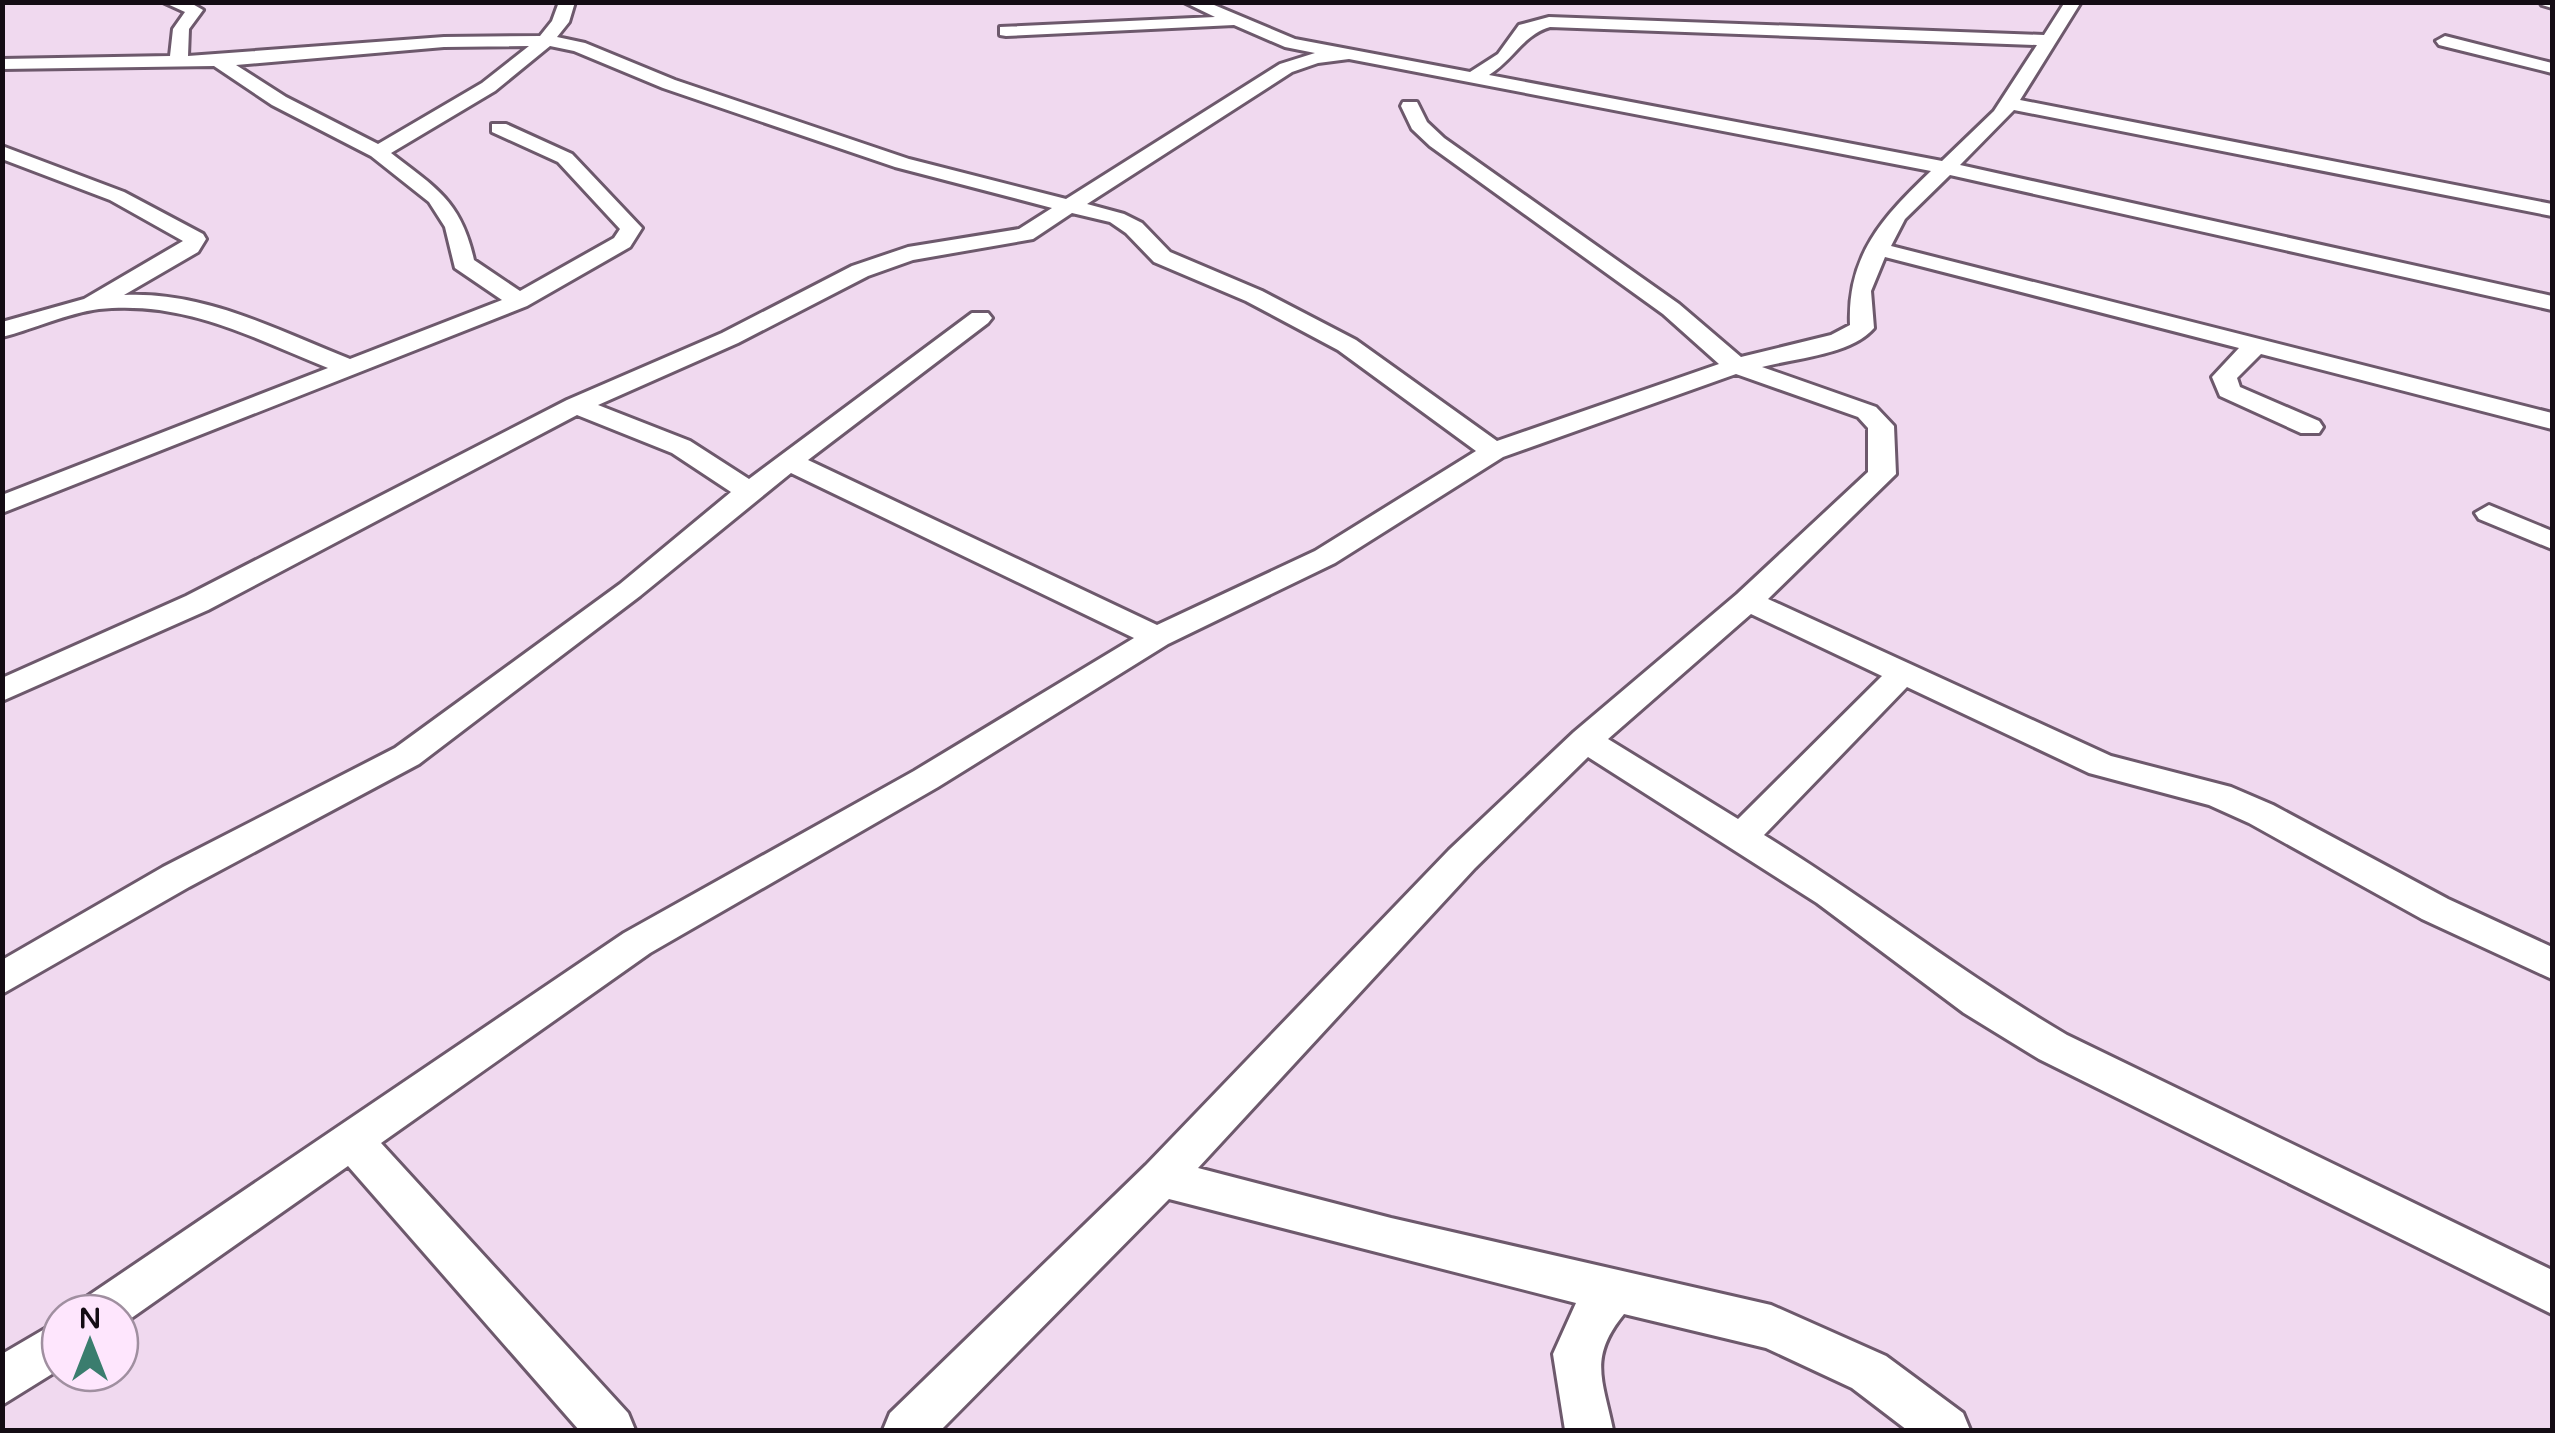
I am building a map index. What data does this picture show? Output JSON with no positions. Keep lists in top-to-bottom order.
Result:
{
  "north": "top"
}
